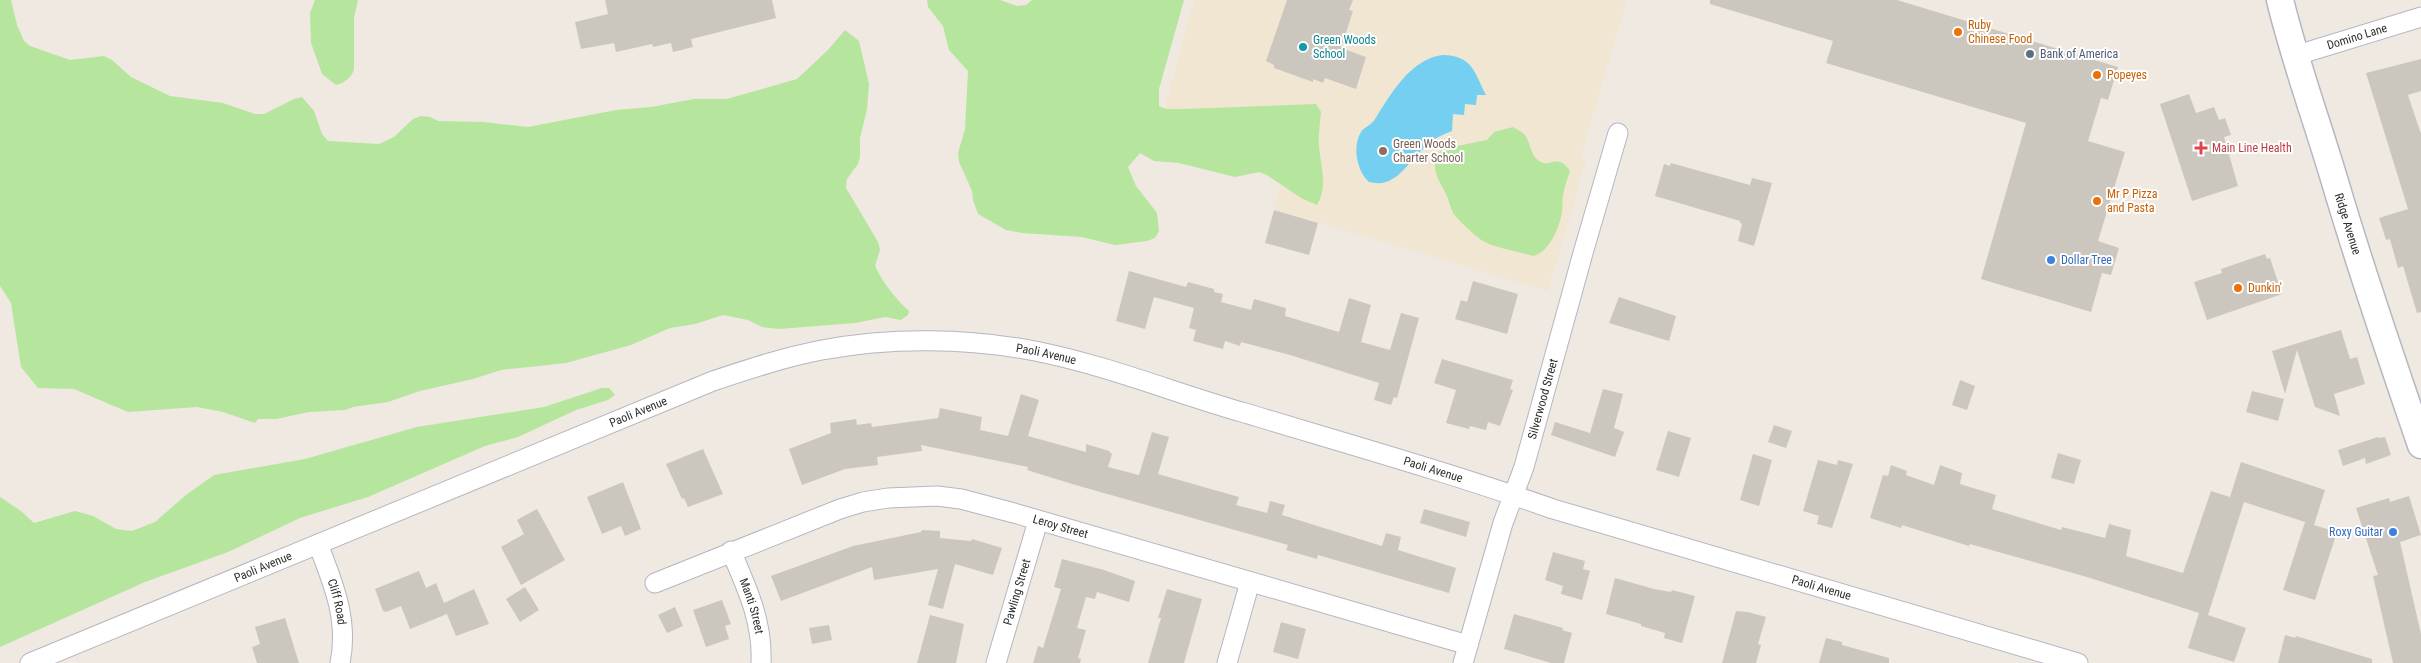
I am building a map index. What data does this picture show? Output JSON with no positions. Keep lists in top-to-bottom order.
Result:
{
  "streets": {
    "main road": ["Ridge Avenue"],
    "street": [
      "Domino Lane",
      "Paoli Avenue",
      "Silverwood Street",
      "Leroy Street",
      "Pawling Street",
      "Cliff Road",
      "Manti Street"
    ]
  },
  "crossings": [
    ["Domino Lane", "Ridge Avenue"],
    ["Paoli Avenue", "Silverwood Street"],
    ["Paoli Avenue", "Cliff Road"],
    ["Silverwood Street", "Leroy Street"],
    ["Leroy Street", "Pawling Street"],
    ["Leroy Street", "Manti Street"]
  ],
  "places": {
    "other": [
      "Ruby Chinese Food",
      "Green Woods School",
      "Bank of America",
      "Popeyes",
      "Green Woods Charter School",
      "Mr P Pizza and Pasta",
      "Dollar Tree",
      "Dunkin'",
      "Roxy Guitar"
    ],
    "health": ["Main Line Health"]
  }
}
